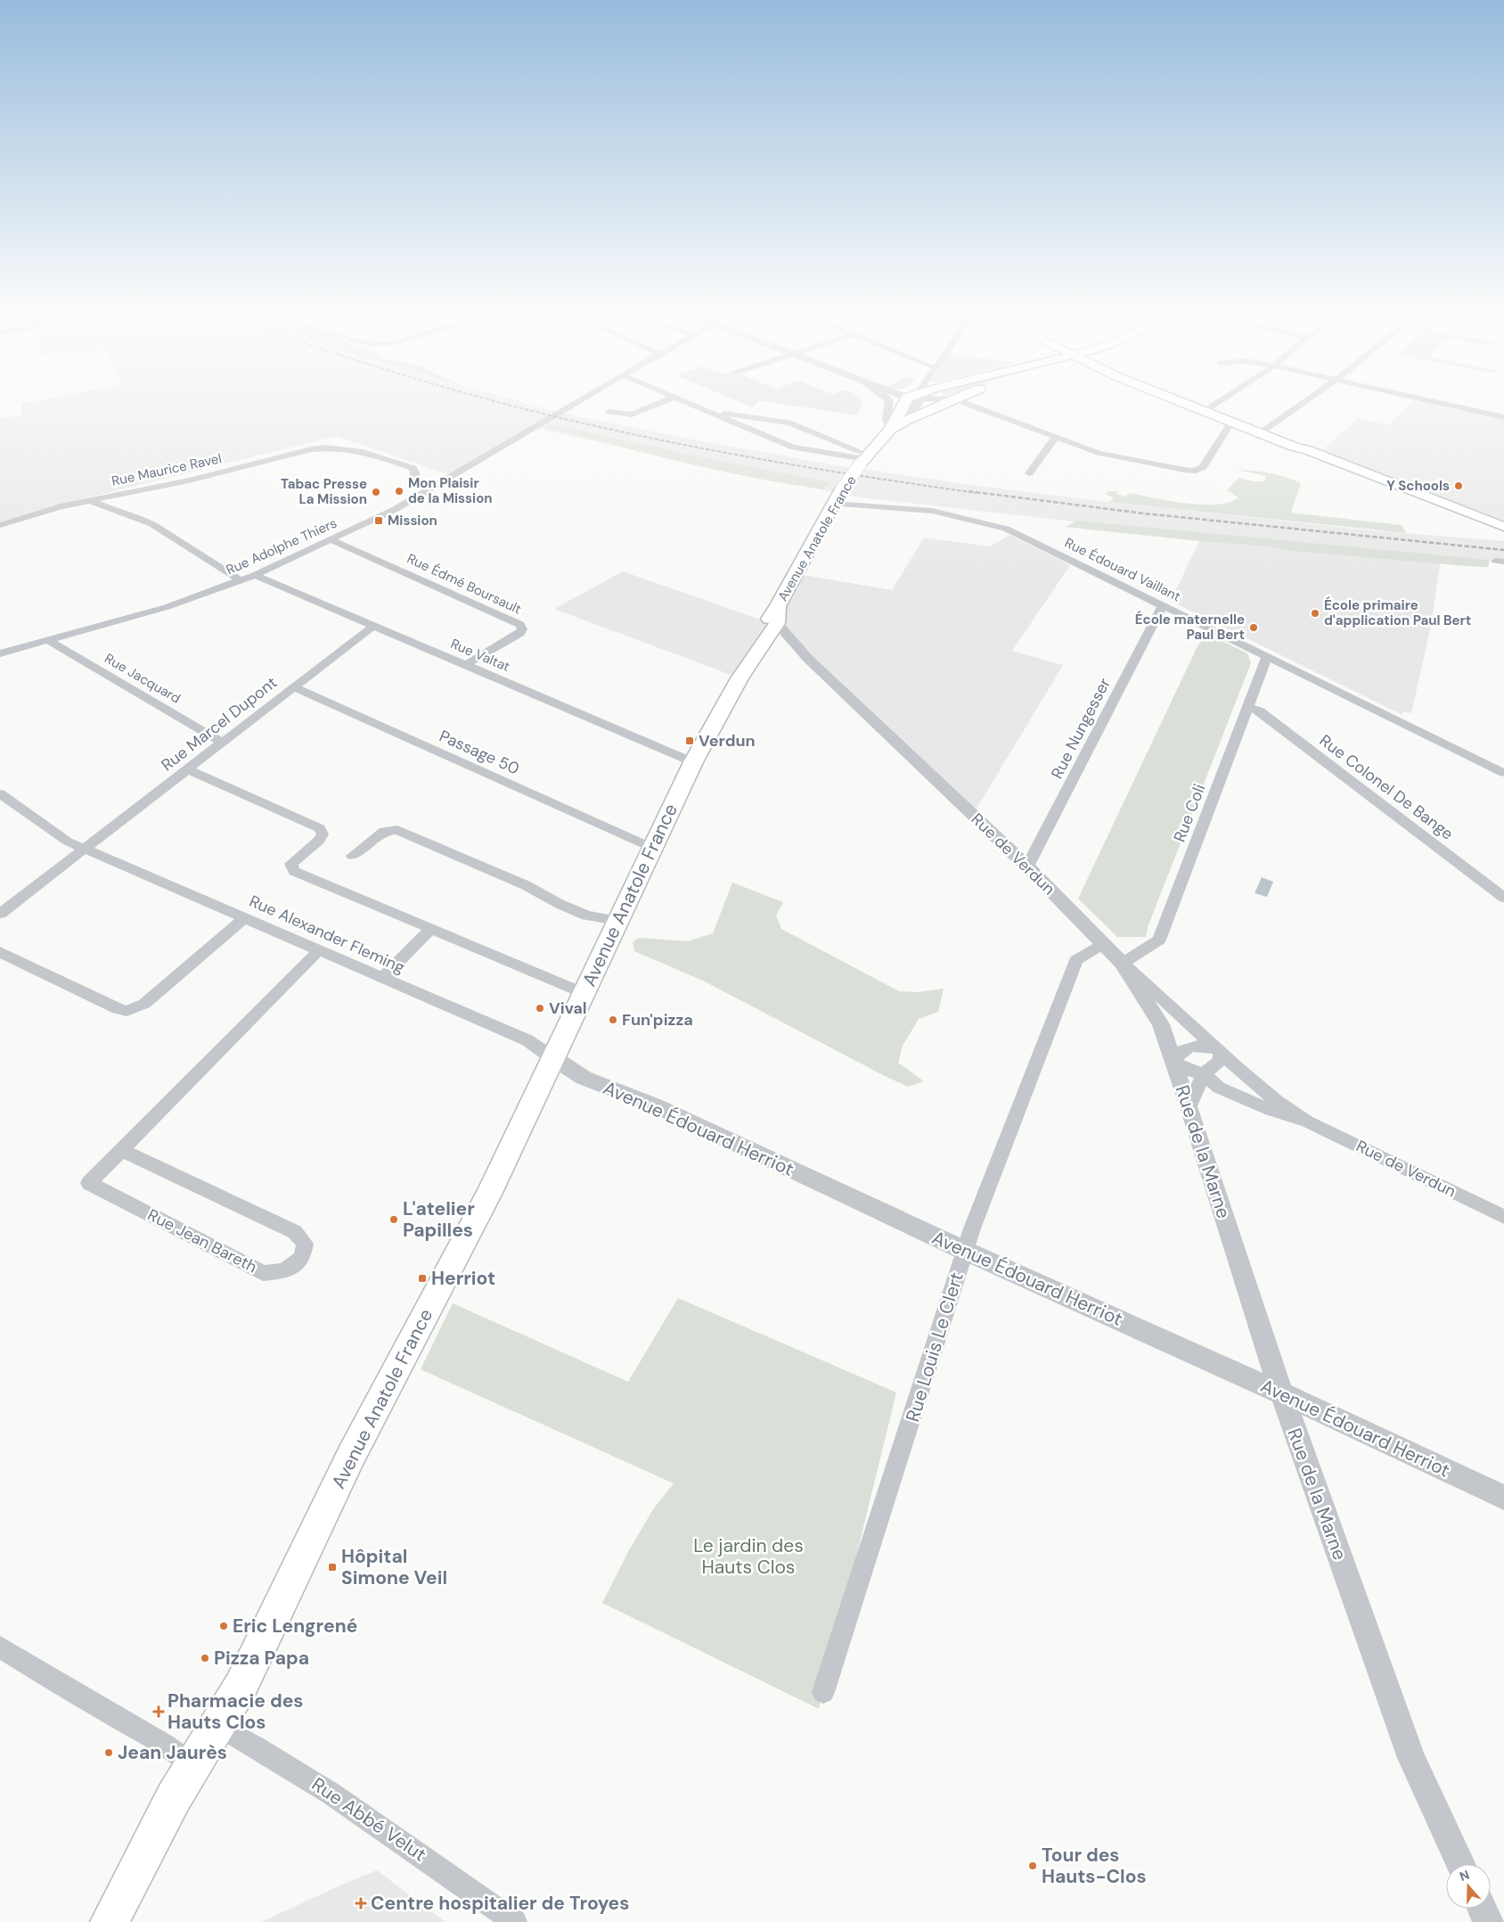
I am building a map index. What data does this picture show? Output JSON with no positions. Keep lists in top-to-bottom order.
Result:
{
  "streets": {
    "main road": ["Avenue Anatole France"],
    "street": [
      "Rue Maurice Ravel",
      "Rue Adolphe Thiers",
      "Rue Édouard Vaillant",
      "Rue Édmé Boursault",
      "Rue Valtat",
      "Rue Jacquard",
      "Rue Marcel Dupont",
      "Rue Nungesser",
      "Passage 50",
      "Rue Colonel De Bange",
      "Rue Coli",
      "Rue de Verdun",
      "Rue Alexander Fleming",
      "Avenue Édouard Herriot",
      "Rue de la Marne",
      "Rue Jean Bareth",
      "Rue Louis Le Clert",
      "Rue Abbé Velut"
    ]
  },
  "crossings": [
    ["Rue Maurice Ravel", "Rue Adolphe Thiers"],
    ["Avenue Anatole France", "Rue Édouard Vaillant"],
    ["Avenue Anatole France", "Rue Valtat"],
    ["Avenue Anatole France", "Passage 50"],
    ["Avenue Anatole France", "Rue de Verdun"],
    ["Avenue Anatole France", "Rue Alexander Fleming"],
    ["Avenue Anatole France", "Avenue Édouard Herriot"],
    ["Avenue Anatole France", "Rue Abbé Velut"],
    ["Rue Adolphe Thiers", "Rue Édmé Boursault"],
    ["Rue Adolphe Thiers", "Rue Valtat"],
    ["Rue Adolphe Thiers", "Rue Jacquard"],
    ["Rue Édouard Vaillant", "Rue Nungesser"],
    ["Rue Édouard Vaillant", "Rue Coli"],
    ["Rue Édmé Boursault", "Rue Valtat"],
    ["Rue Valtat", "Rue Marcel Dupont"],
    ["Rue Jacquard", "Rue Marcel Dupont"],
    ["Rue Marcel Dupont", "Passage 50"],
    ["Rue Marcel Dupont", "Rue Alexander Fleming"],
    ["Rue Nungesser", "Rue de Verdun"],
    ["Rue Colonel De Bange", "Rue Coli"],
    ["Rue Coli", "Rue de Verdun"],
    ["Rue Coli", "Rue de la Marne"],
    ["Rue de Verdun", "Rue de la Marne"],
    ["Rue de Verdun", "Rue Louis Le Clert"],
    ["Rue Alexander Fleming", "Avenue Édouard Herriot"],
    ["Rue Alexander Fleming", "Rue Jean Bareth"],
    ["Avenue Édouard Herriot", "Rue de la Marne"],
    ["Avenue Édouard Herriot", "Rue Louis Le Clert"]
  ],
  "parks": ["Le jardin des Hauts Clos"],
  "places": {
    "other": [
      "Y Schools",
      "Mon Plaisir de la Mission",
      "Tabac Presse La Mission",
      "École primaire d'application Paul Bert",
      "École maternelle Paul Bert",
      "Vival",
      "Fun'pizza",
      "L'atelier Papilles",
      "Eric Lengrené",
      "Pizza Papa",
      "Jean Jaurès",
      "Tour des Hauts-Clos"
    ],
    "transit": [
      "Mission",
      "Verdun",
      "Herriot",
      "Hôpital Simone Veil"
    ],
    "health": ["Pharmacie des Hauts Clos", "Centre hospitalier de Troyes"]
  },
  "north": "top"
}
